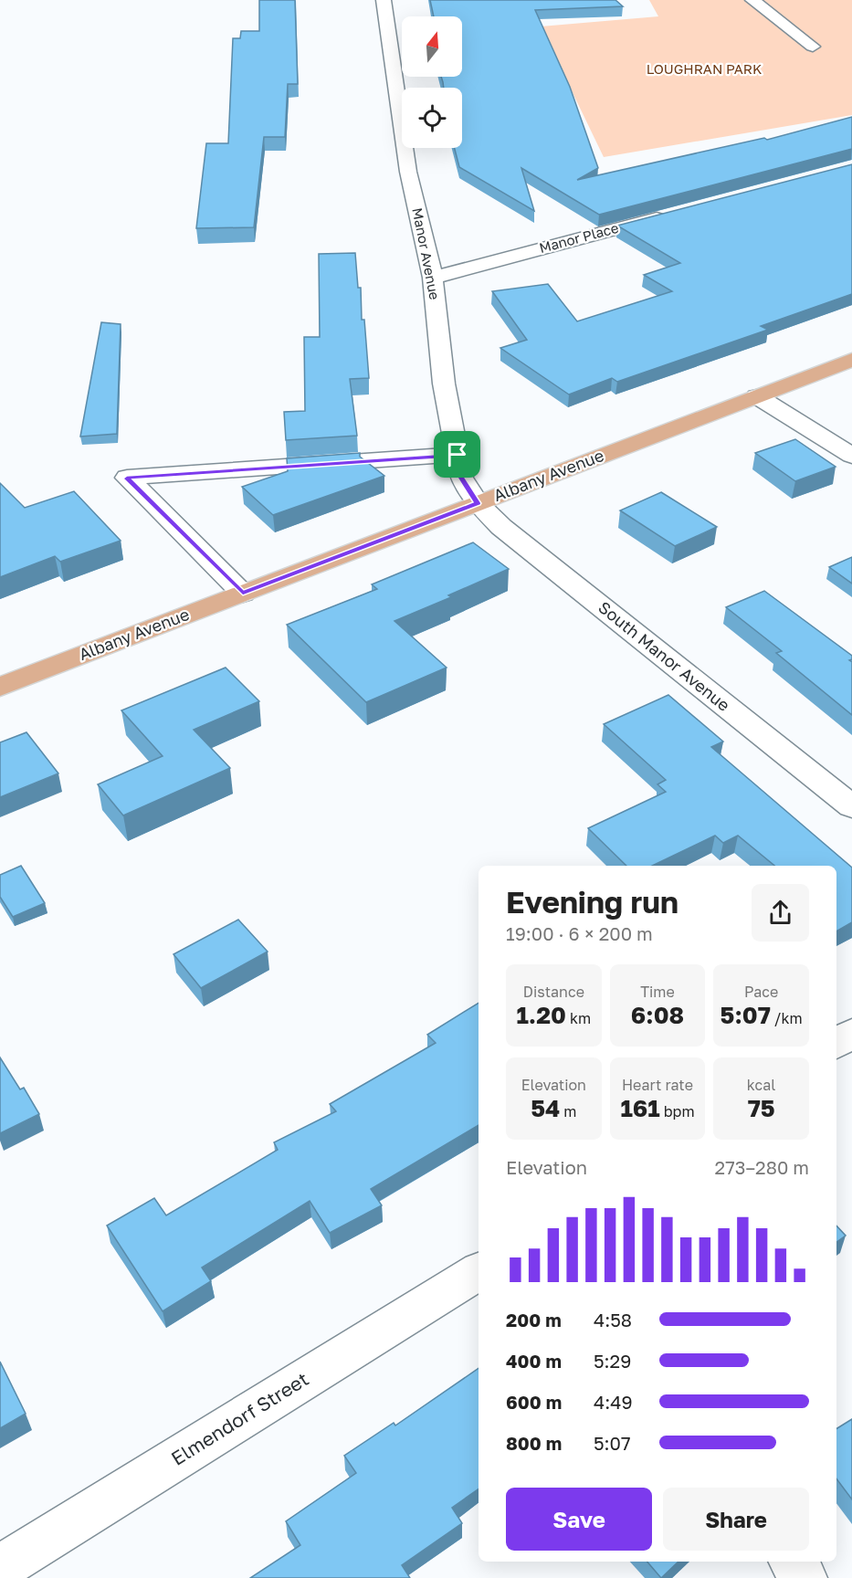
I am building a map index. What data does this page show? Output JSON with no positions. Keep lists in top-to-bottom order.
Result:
{
  "streets": {
    "main road": ["Albany Avenue"],
    "street": [
      "Manor Place",
      "Manor Avenue",
      "South Manor Avenue",
      "Elmendorf Street"
    ]
  },
  "crossings": [
    ["Manor Place", "Manor Avenue"],
    ["Manor Avenue", "Albany Avenue"],
    ["Manor Avenue", "South Manor Avenue"],
    ["Albany Avenue", "South Manor Avenue"]
  ],
  "parks": ["LOUGHRAN PARK"],
  "north": "top",
  "page": {
    "heading": ["Evening run", "19:00 · 6 × 200 m"],
    "stats": [
      ["Distance", "1.20 km"],
      ["Time", "6:08"],
      ["Pace", "5:07 /km"],
      ["Elevation", "54 m"],
      ["Heart rate", "161 bpm"],
      ["kcal", "75"]
    ],
    "chart": ["Elevation", "273–280 m"],
    "list": [
      {
        "name": "200 m",
        "note": "4:58"
      },
      {
        "name": "400 m",
        "note": "5:29"
      },
      {
        "name": "600 m",
        "note": "4:49"
      },
      {
        "name": "800 m",
        "note": "5:07"
      }
    ],
    "buttons": ["Save", "Share"]
  }
}
